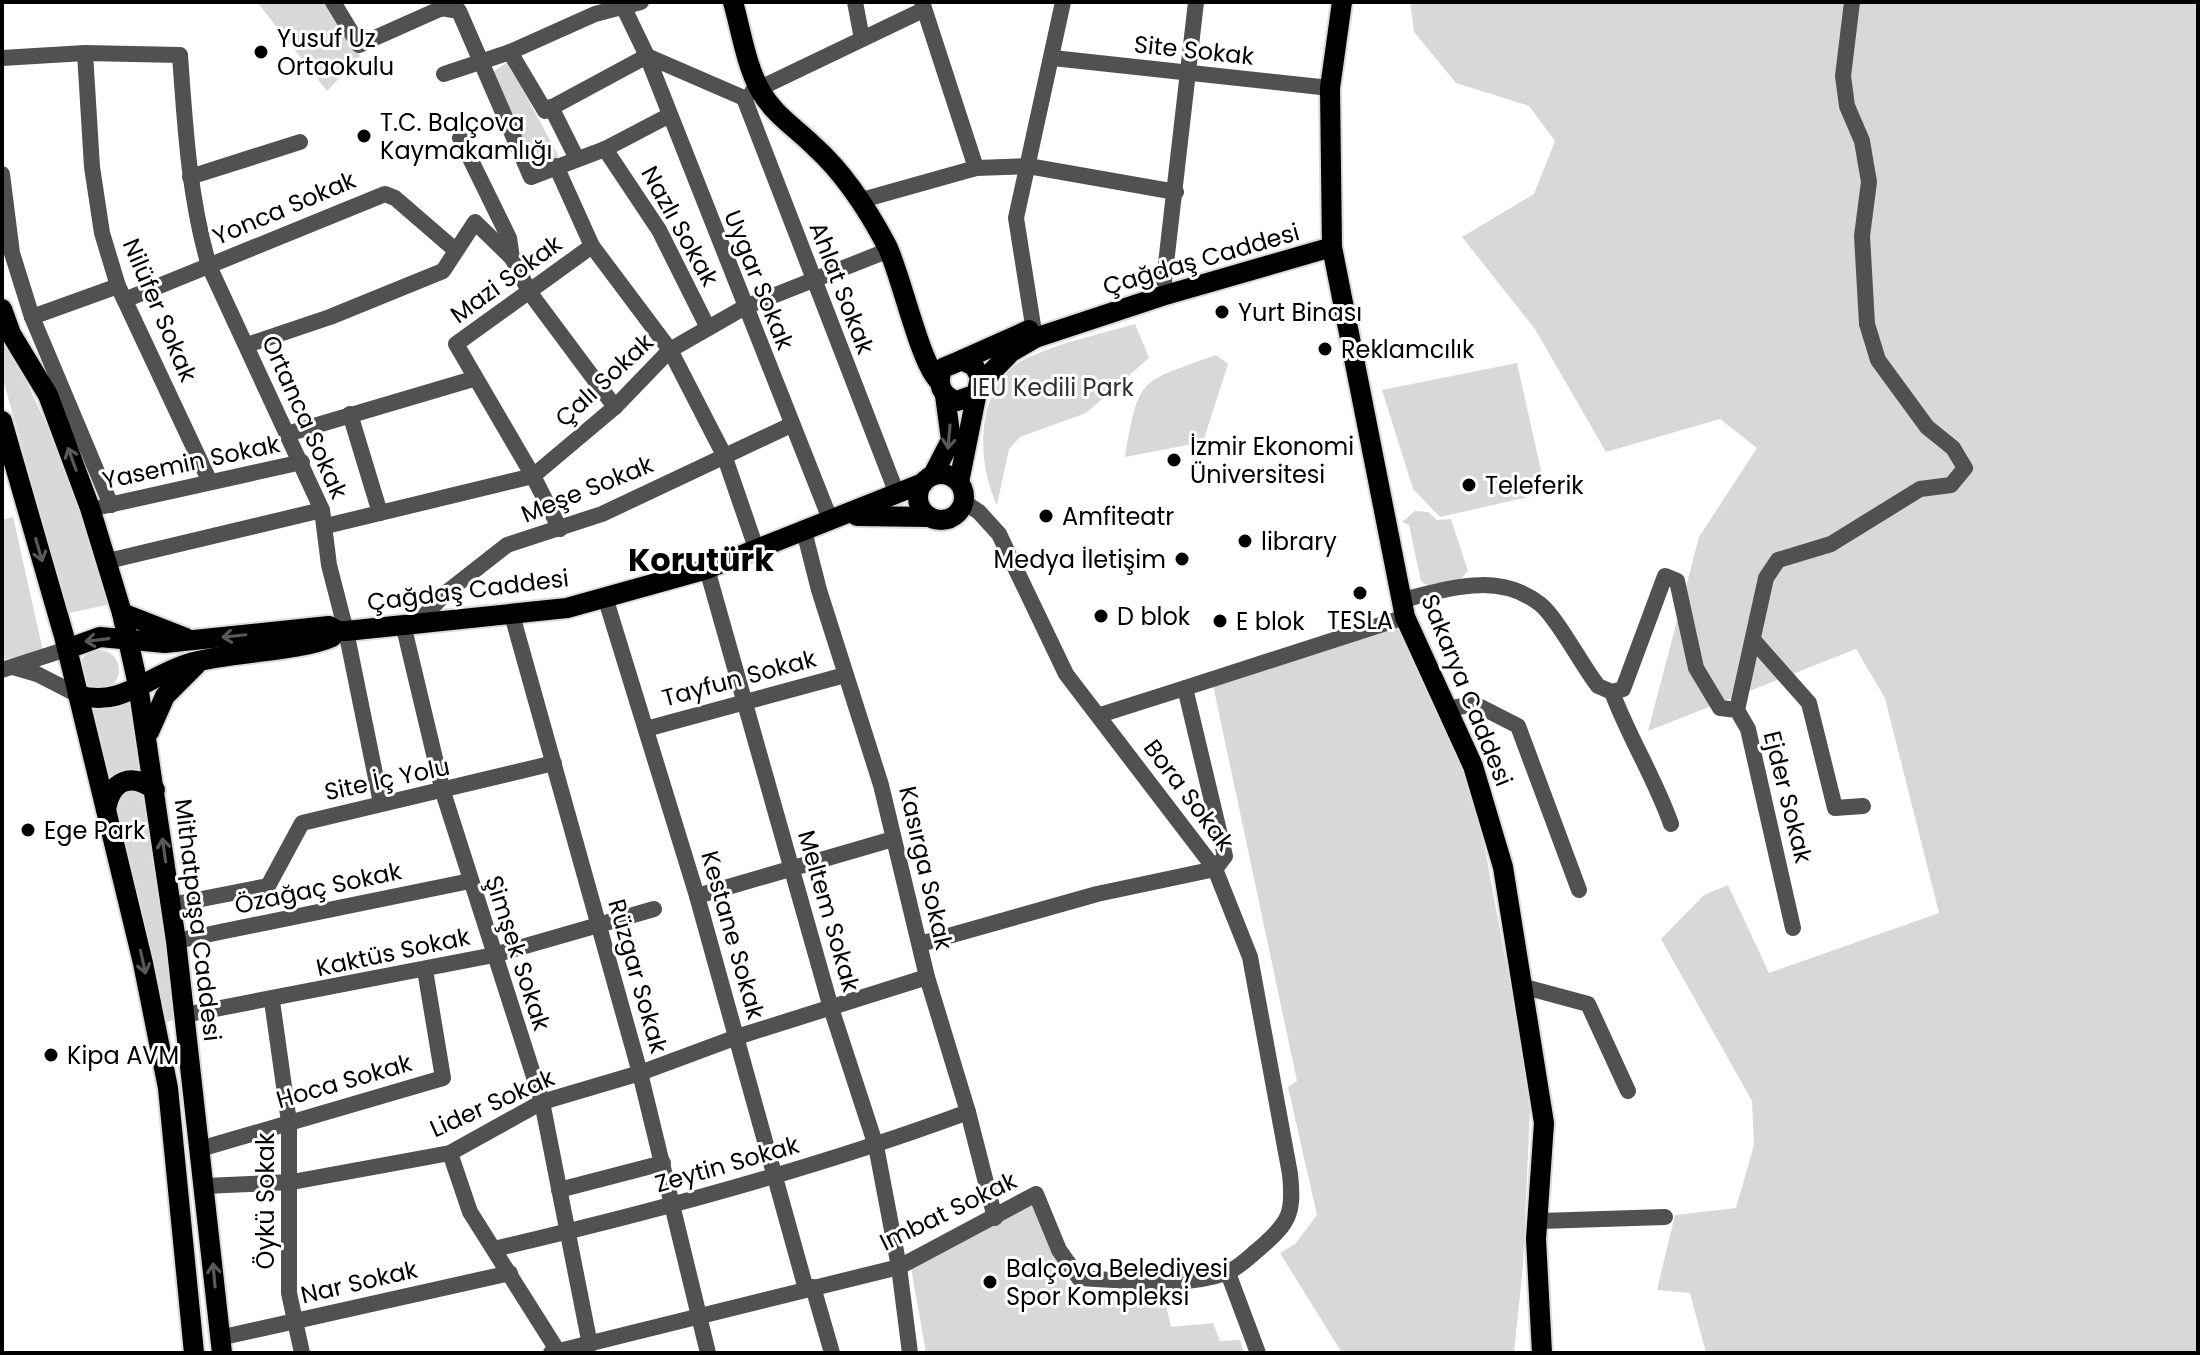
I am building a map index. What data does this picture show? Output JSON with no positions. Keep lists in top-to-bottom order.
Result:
{
  "streets": {
    "main road": ["Çağdaş Caddesi", "Sakarya Caddesi", "Mithatpaşa Caddesi"],
    "street": [
      "Site Sokak",
      "Yonca Sokak",
      "Nazlı Sokak",
      "Mazi Sokak",
      "Uygar Sokak",
      "Ahlat Sokak",
      "Nilüfer Sokak",
      "Çalı Sokak",
      "Ortanca Sokak",
      "Yasemin Sokak",
      "Meşe Sokak",
      "Tayfun Sokak",
      "Site İç Yolu",
      "Bora Sokak",
      "Ejder Sokak",
      "Kasırga Sokak",
      "Özağaç Sokak",
      "Meltem Sokak",
      "Kestane Sokak",
      "Kaktüs Sokak",
      "Şimşek Sokak",
      "Rüzgar Sokak",
      "Hoca Sokak",
      "Lider Sokak",
      "Zeytin Sokak",
      "Öykü Sokak",
      "Imbat Sokak",
      "Nar Sokak"
    ]
  },
  "crossings": [
    ["Site Sokak", "Sakarya Caddesi"],
    ["Yonca Sokak", "Ortanca Sokak"],
    ["Nazlı Sokak", "Çalı Sokak"],
    ["Çağdaş Caddesi", "Uygar Sokak"],
    ["Çağdaş Caddesi", "Ahlat Sokak"],
    ["Çağdaş Caddesi", "Ortanca Sokak"],
    ["Çağdaş Caddesi", "Meşe Sokak"],
    ["Çağdaş Caddesi", "Sakarya Caddesi"],
    ["Çağdaş Caddesi", "Bora Sokak"],
    ["Çağdaş Caddesi", "Kasırga Sokak"],
    ["Çağdaş Caddesi", "Meltem Sokak"],
    ["Çağdaş Caddesi", "Mithatpaşa Caddesi"],
    ["Çağdaş Caddesi", "Kestane Sokak"],
    ["Çağdaş Caddesi", "Şimşek Sokak"],
    ["Çağdaş Caddesi", "Rüzgar Sokak"],
    ["Mazi Sokak", "Çalı Sokak"],
    ["Mazi Sokak", "Meşe Sokak"],
    ["Uygar Sokak", "Çalı Sokak"],
    ["Uygar Sokak", "Meşe Sokak"],
    ["Ahlat Sokak", "Çalı Sokak"],
    ["Nilüfer Sokak", "Ortanca Sokak"],
    ["Nilüfer Sokak", "Yasemin Sokak"],
    ["Ortanca Sokak", "Yasemin Sokak"],
    ["Ortanca Sokak", "Site İç Yolu"],
    ["Meşe Sokak", "Şimşek Sokak"],
    ["Tayfun Sokak", "Kasırga Sokak"],
    ["Tayfun Sokak", "Meltem Sokak"],
    ["Tayfun Sokak", "Kestane Sokak"],
    ["Site İç Yolu", "Mithatpaşa Caddesi"],
    ["Site İç Yolu", "Şimşek Sokak"],
    ["Site İç Yolu", "Rüzgar Sokak"],
    ["Bora Sokak", "Imbat Sokak"],
    ["Kasırga Sokak", "Lider Sokak"],
    ["Kasırga Sokak", "Zeytin Sokak"],
    ["Kasırga Sokak", "Imbat Sokak"],
    ["Özağaç Sokak", "Mithatpaşa Caddesi"],
    ["Özağaç Sokak", "Şimşek Sokak"],
    ["Meltem Sokak", "Lider Sokak"],
    ["Meltem Sokak", "Zeytin Sokak"],
    ["Meltem Sokak", "Imbat Sokak"],
    ["Mithatpaşa Caddesi", "Kaktüs Sokak"],
    ["Mithatpaşa Caddesi", "Hoca Sokak"],
    ["Mithatpaşa Caddesi", "Lider Sokak"],
    ["Mithatpaşa Caddesi", "Nar Sokak"],
    ["Kestane Sokak", "Lider Sokak"],
    ["Kestane Sokak", "Zeytin Sokak"],
    ["Kestane Sokak", "Imbat Sokak"],
    ["Kaktüs Sokak", "Şimşek Sokak"],
    ["Kaktüs Sokak", "Rüzgar Sokak"],
    ["Kaktüs Sokak", "Hoca Sokak"],
    ["Kaktüs Sokak", "Öykü Sokak"],
    ["Şimşek Sokak", "Lider Sokak"],
    ["Şimşek Sokak", "Zeytin Sokak"],
    ["Şimşek Sokak", "Imbat Sokak"],
    ["Rüzgar Sokak", "Lider Sokak"],
    ["Rüzgar Sokak", "Zeytin Sokak"],
    ["Rüzgar Sokak", "Imbat Sokak"],
    ["Hoca Sokak", "Öykü Sokak"],
    ["Lider Sokak", "Öykü Sokak"],
    ["Öykü Sokak", "Nar Sokak"]
  ],
  "districts": ["Korutürk"],
  "parks": ["IEU Kedili Park"],
  "places": [
    "Yusuf Uz Ortaokulu",
    "T.C. Balçova Kaymakamlığı",
    "Yurt Binası",
    "Reklamcılık",
    "İzmir Ekonomi Üniversitesi",
    "Teleferik",
    "Amfiteatr",
    "library",
    "Medya İletişim",
    "TESLA",
    "D blok",
    "E blok",
    "Ege Park",
    "Kipa AVM",
    "Balçova Belediyesi Spor Kompleksi"
  ]
}
